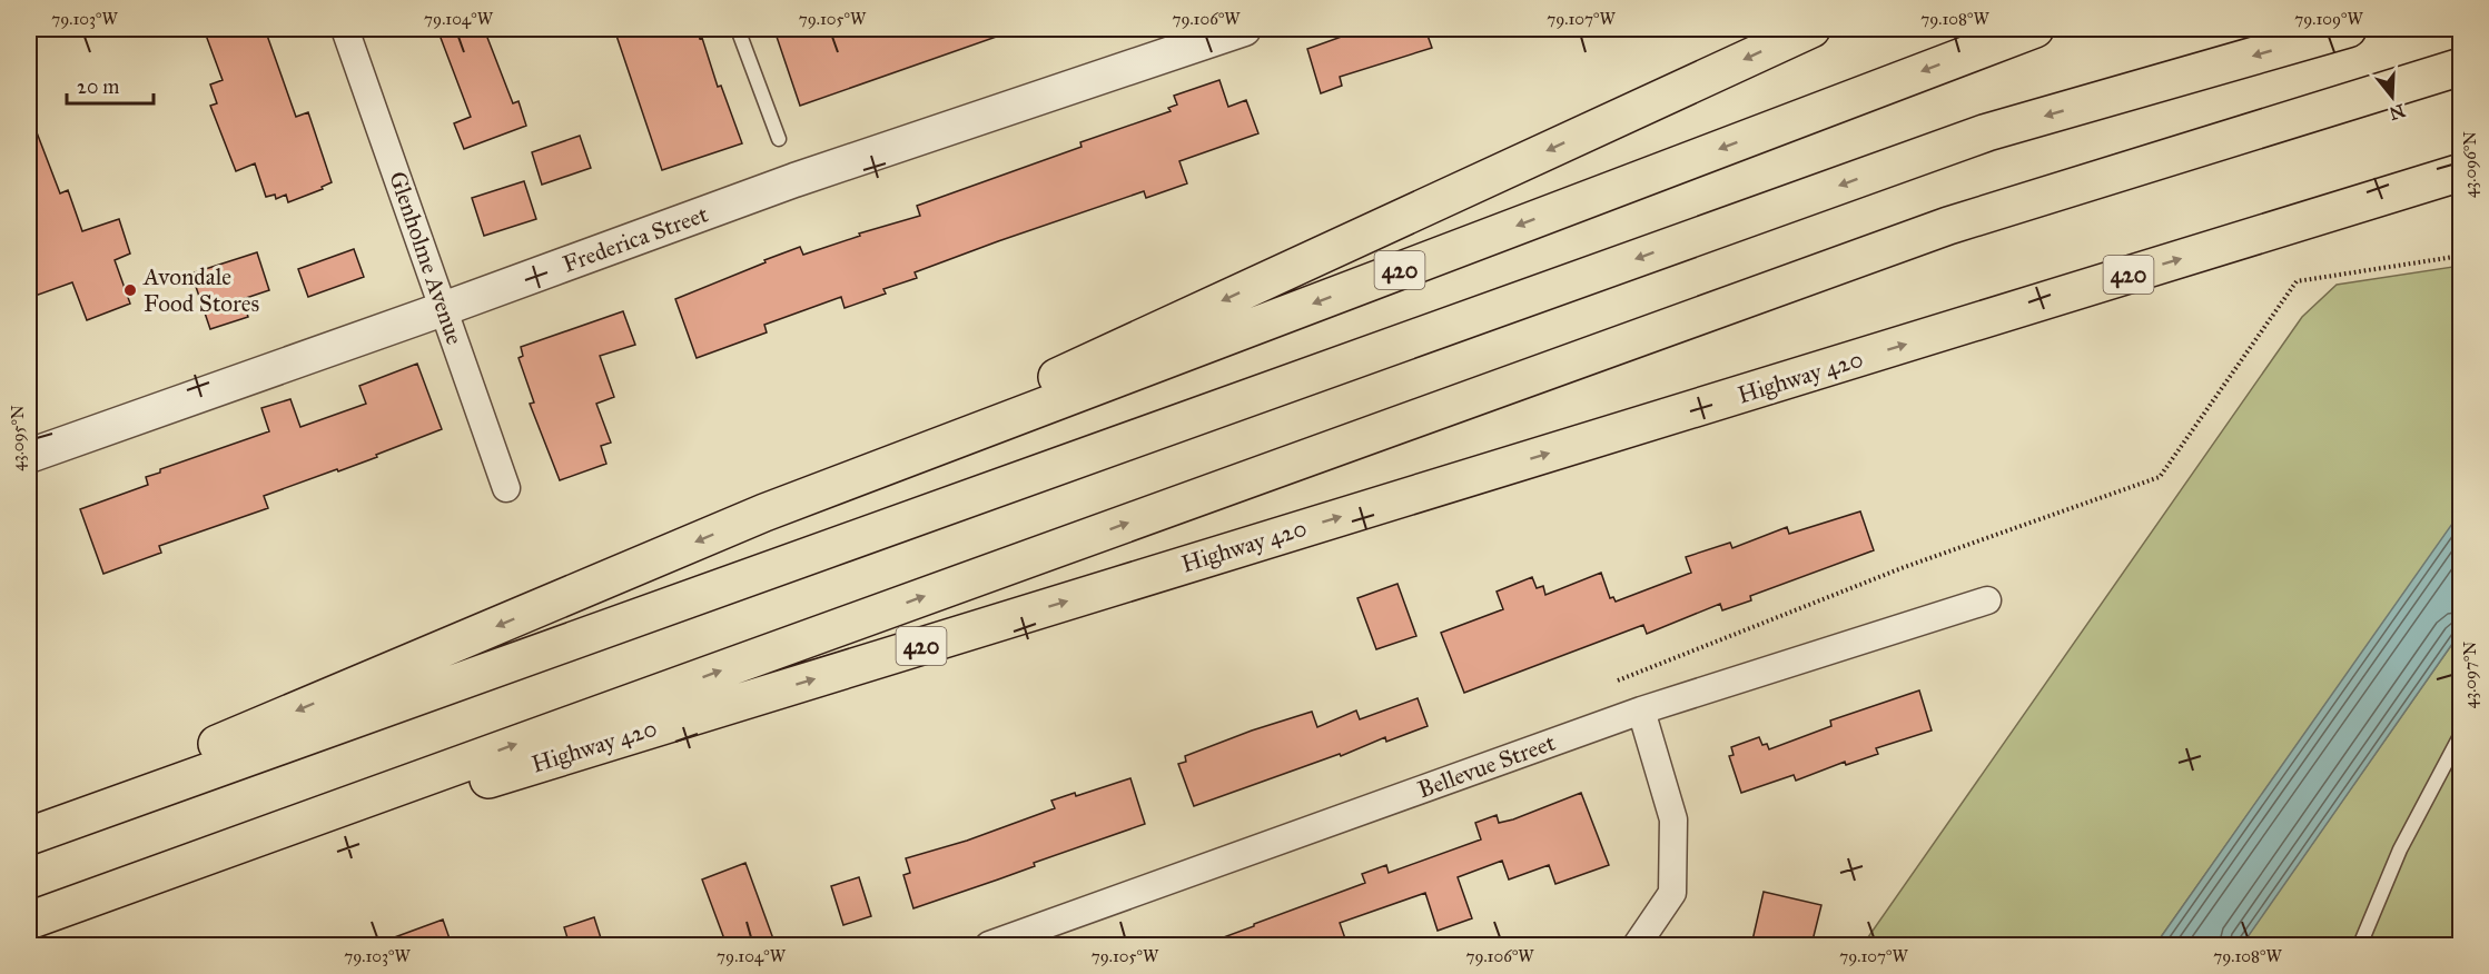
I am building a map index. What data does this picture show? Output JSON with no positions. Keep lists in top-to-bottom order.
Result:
{
  "streets": {
    "highway": ["420", "Highway 420"],
    "street": ["Frederica Street", "Glenholme Avenue", "Bellevue Street"]
  },
  "crossings": [
    ["Frederica Street", "Glenholme Avenue"]
  ],
  "places": ["Avondale Food Stores"],
  "scale_bar": "20 m",
  "north": "bottom",
  "coordinates": [
    "79.103°W",
    "79.104°W",
    "79.105°W",
    "79.106°W",
    "79.107°W",
    "79.108°W",
    "79.109°W",
    "43.096°N",
    "43.095°N",
    "43.097°N"
  ]
}
